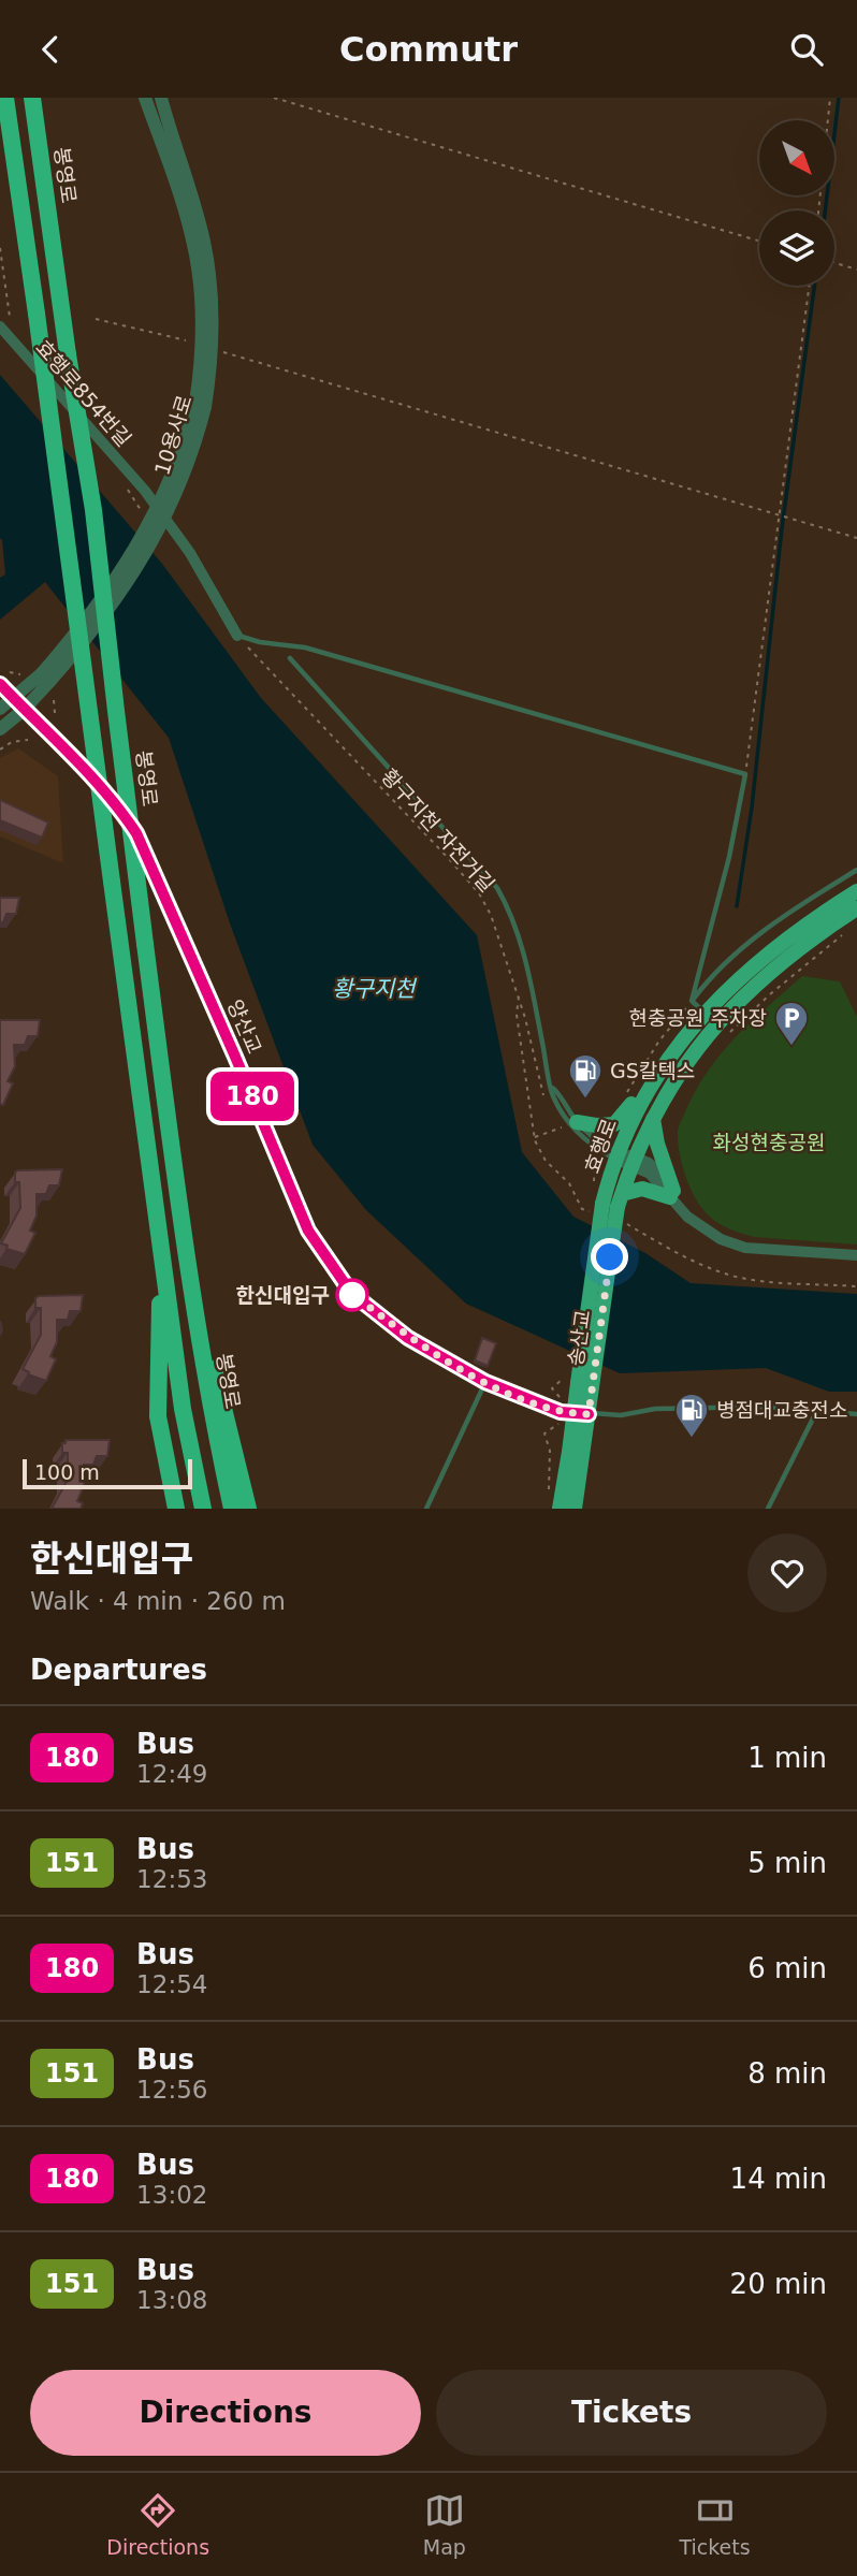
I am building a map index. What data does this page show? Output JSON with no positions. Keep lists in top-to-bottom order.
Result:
{
  "streets": {
    "highway": ["봉영로"],
    "main road": ["효행로"],
    "street": ["효행로854번길", "10용사로", "양산교"],
    "path": ["황구지천 자전거길"]
  },
  "crossings": [
    ["효행로854번길", "황구지천 자전거길"],
    ["10용사로", "양산교"],
    ["양산교", "효행로"]
  ],
  "water": ["황구지천"],
  "parks": ["화성현충공원"],
  "places": {
    "parking": ["현충공원 주차장"],
    "fuel station": ["GS칼텍스", "병점대교충전소"],
    "other": ["한신대입구"]
  },
  "lines": ["bus line 180"],
  "scale_bar": "100 m",
  "north": "bottom right",
  "page": {
    "header": "Commutr",
    "on_map": "180",
    "scale": "100 m",
    "heading": [
      ["한신대입구", "Walk · 4 min · 260 m"],
      "Departures"
    ],
    "list": [
      {
        "mark": "180",
        "name": "Bus",
        "note": "12:49",
        "value": "1 min"
      },
      {
        "mark": "151",
        "name": "Bus",
        "note": "12:53",
        "value": "5 min"
      },
      {
        "mark": "180",
        "name": "Bus",
        "note": "12:54",
        "value": "6 min"
      },
      {
        "mark": "151",
        "name": "Bus",
        "note": "12:56",
        "value": "8 min"
      },
      {
        "mark": "180",
        "name": "Bus",
        "note": "13:02",
        "value": "14 min"
      },
      {
        "mark": "151",
        "name": "Bus",
        "note": "13:08",
        "value": "20 min"
      }
    ],
    "buttons": ["Directions", "Tickets"],
    "tabs": ["Directions", "Map", "Tickets"]
  }
}
